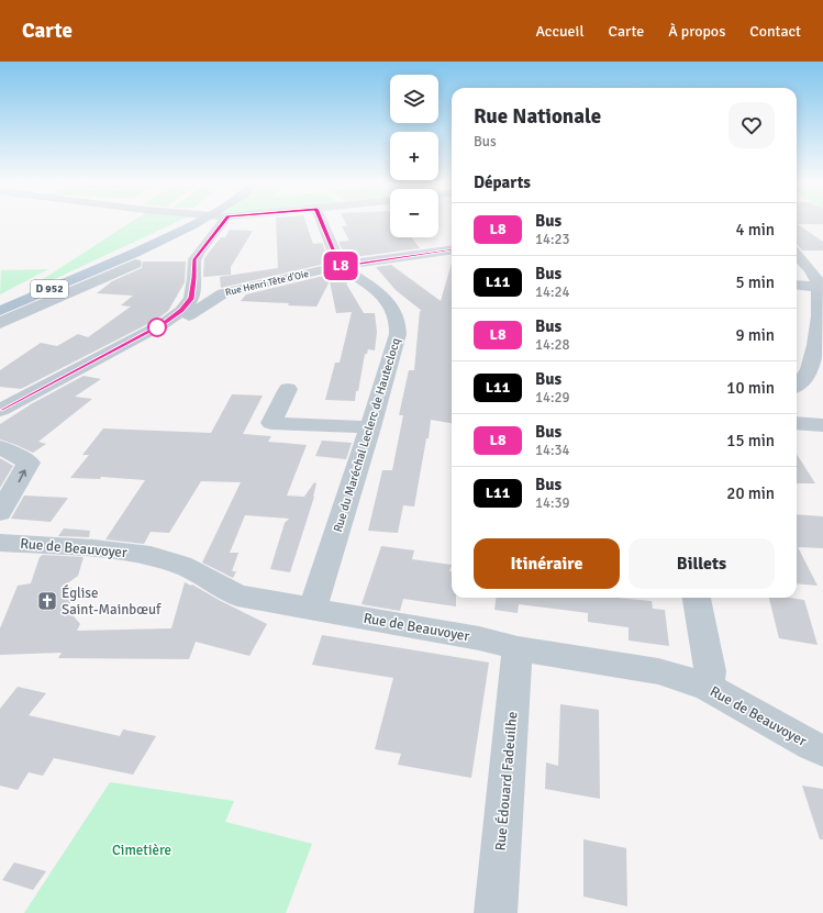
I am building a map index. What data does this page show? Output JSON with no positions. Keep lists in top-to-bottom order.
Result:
{
  "streets": {
    "main road": ["D 952"],
    "street": [
      "Rue Henri Tête d'Oie",
      "Rue du Maréchal Leclerc de Hauteclocq",
      "Rue de Beauvoyer",
      "Rue Édouard Fadeuilhe"
    ]
  },
  "crossings": [
    ["Rue Henri Tête d'Oie", "Rue du Maréchal Leclerc de Hauteclocq"],
    ["Rue du Maréchal Leclerc de Hauteclocq", "Rue de Beauvoyer"],
    ["Rue de Beauvoyer", "Rue Édouard Fadeuilhe"]
  ],
  "parks": ["Cimetière"],
  "places": {
    "church": ["Église Saint-Mainbœuf"]
  },
  "lines": ["bus line L8"],
  "page": {
    "header": "Carte",
    "nav": [
      "Accueil",
      "Carte",
      "À propos",
      "Contact"
    ],
    "on_map": "L8",
    "map_buttons": ["+", "−"],
    "heading": [
      ["Rue Nationale", "Bus"],
      "Départs"
    ],
    "list": [
      {
        "mark": "L8",
        "name": "Bus",
        "note": "14:23",
        "value": "4 min"
      },
      {
        "mark": "L11",
        "name": "Bus",
        "note": "14:24",
        "value": "5 min"
      },
      {
        "mark": "L8",
        "name": "Bus",
        "note": "14:28",
        "value": "9 min"
      },
      {
        "mark": "L11",
        "name": "Bus",
        "note": "14:29",
        "value": "10 min"
      },
      {
        "mark": "L8",
        "name": "Bus",
        "note": "14:34",
        "value": "15 min"
      },
      {
        "mark": "L11",
        "name": "Bus",
        "note": "14:39",
        "value": "20 min"
      }
    ],
    "buttons": ["Itinéraire", "Billets"]
  }
}
